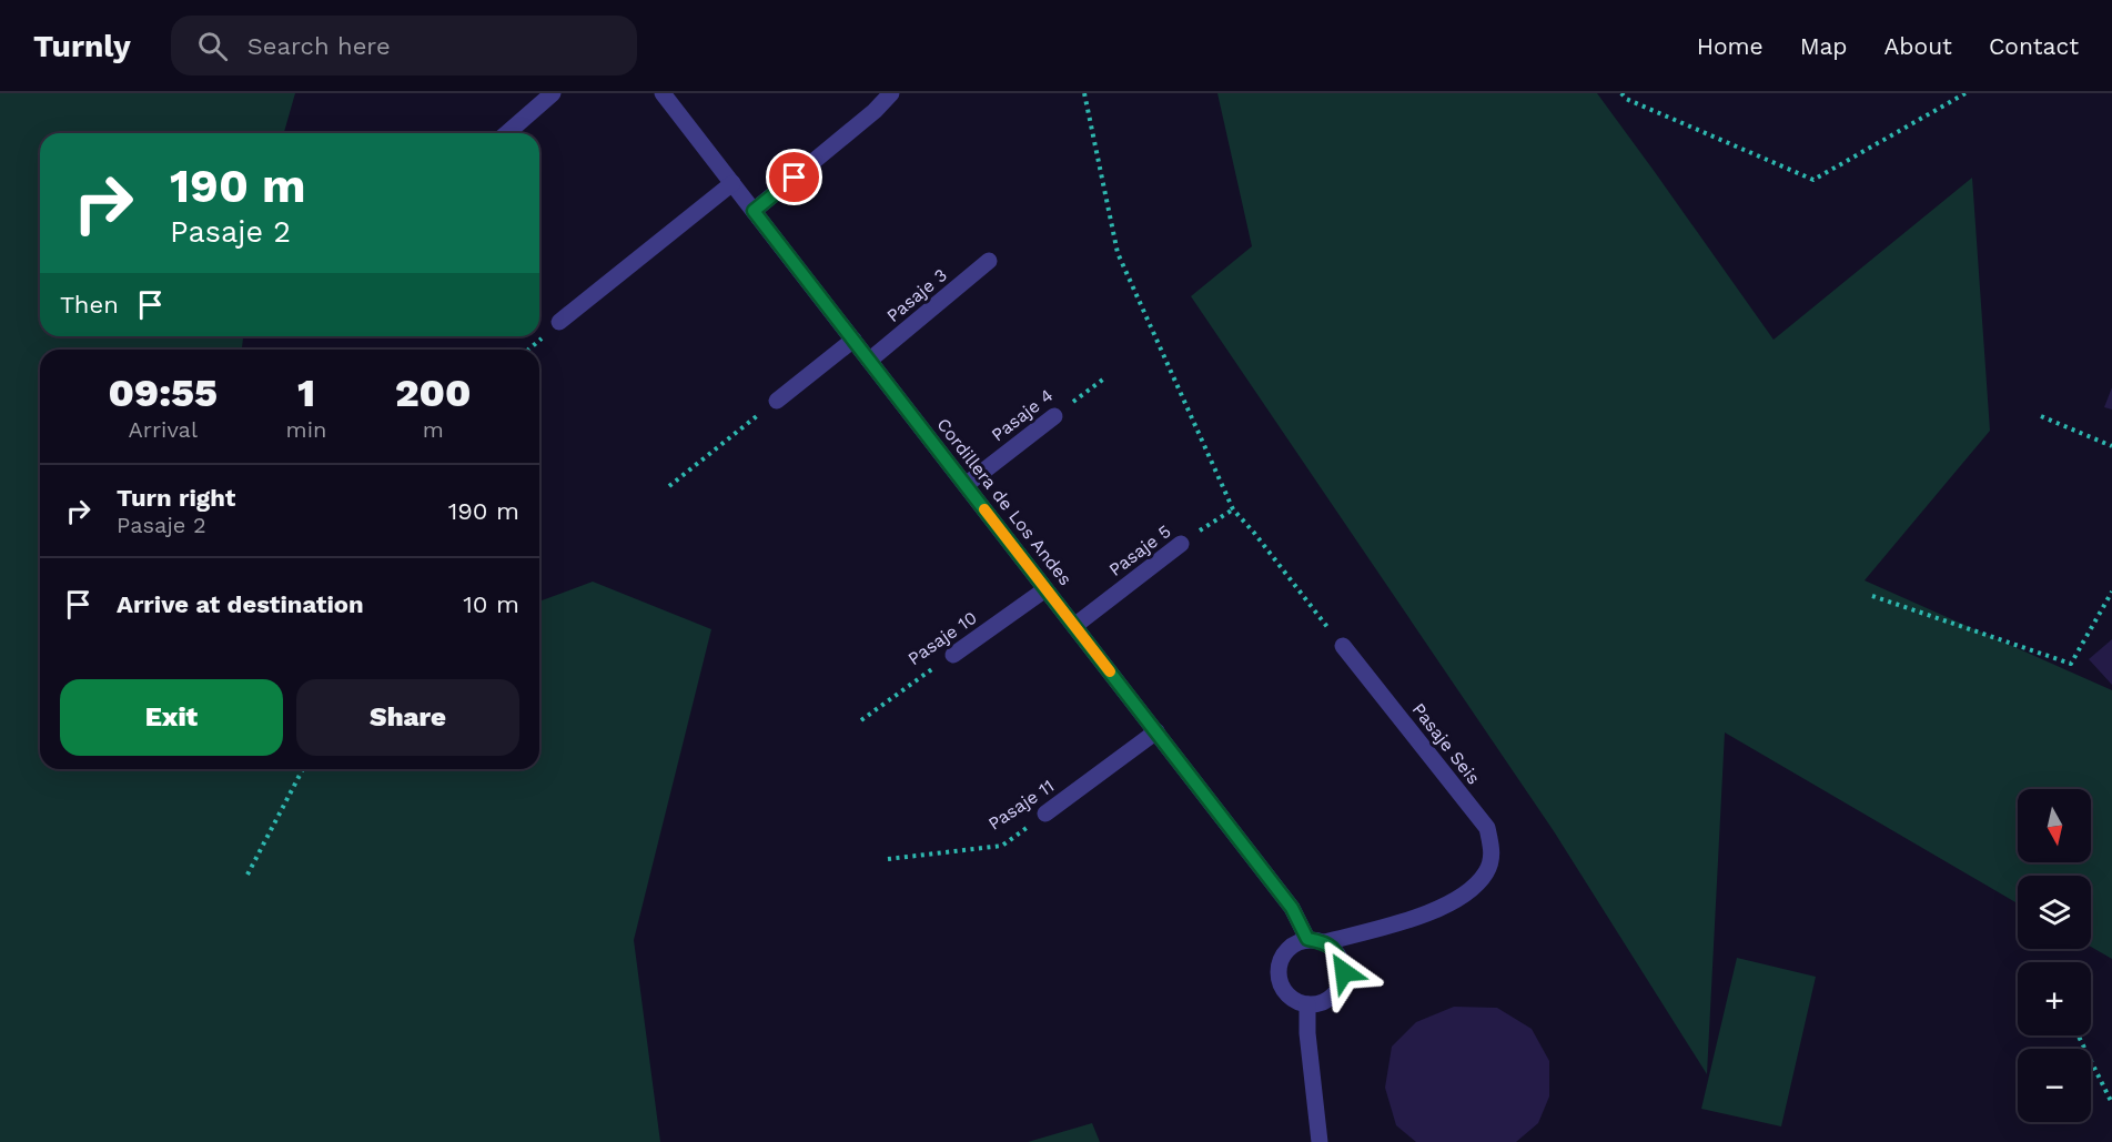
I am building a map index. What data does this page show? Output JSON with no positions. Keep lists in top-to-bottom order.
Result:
{
  "streets": {
    "street": [
      "Pasaje 3",
      "Pasaje 4",
      "Cordillera de Los Andes",
      "Pasaje 5",
      "Pasaje 10",
      "Pasaje Seis",
      "Pasaje 11"
    ]
  },
  "crossings": [
    ["Pasaje 3", "Cordillera de Los Andes"],
    ["Pasaje 4", "Cordillera de Los Andes"],
    ["Cordillera de Los Andes", "Pasaje 5"],
    ["Cordillera de Los Andes", "Pasaje 10"],
    ["Cordillera de Los Andes", "Pasaje Seis"],
    ["Cordillera de Los Andes", "Pasaje 11"]
  ],
  "north": "bottom",
  "page": {
    "header": "Turnly",
    "search": "Search here",
    "nav": [
      "Home",
      "Map",
      "About",
      "Contact"
    ],
    "turn": ["190 m", "Pasaje 2"],
    "then": "Then",
    "eta": [
      "09:55",
      "Arrival",
      "1",
      "min",
      "200",
      "m"
    ],
    "list": [
      {
        "name": "Turn right",
        "note": "Pasaje 2",
        "value": "190 m"
      },
      {
        "name": "Arrive at destination",
        "value": "10 m"
      }
    ],
    "buttons": ["Exit", "Share"],
    "map_buttons": ["+", "−"]
  }
}
